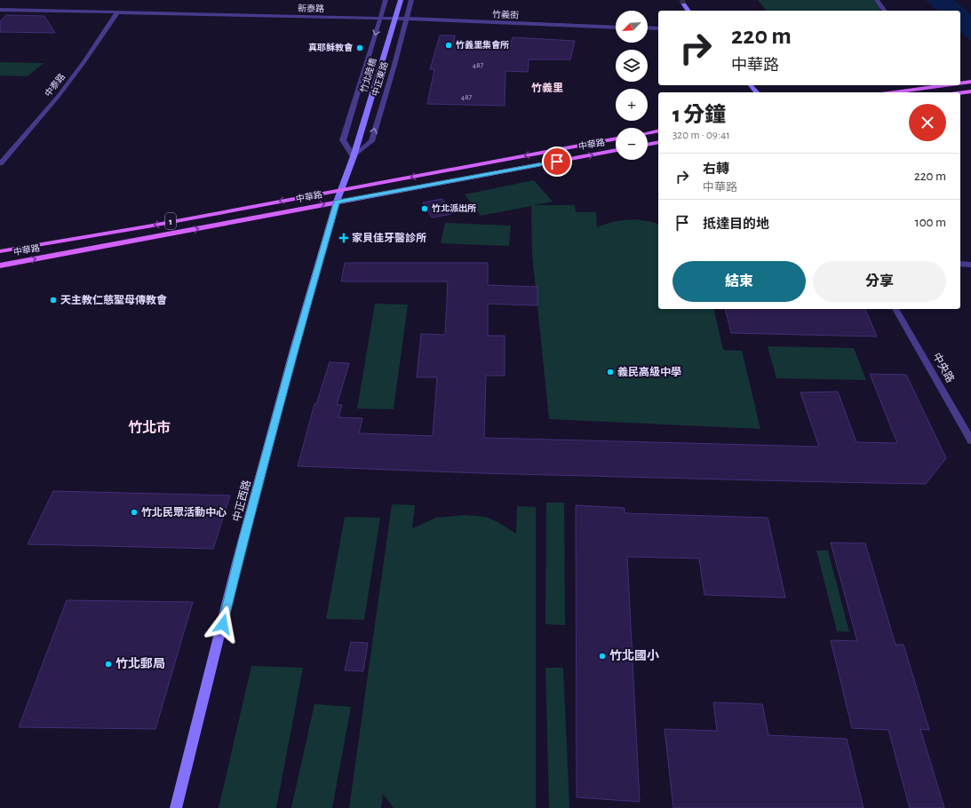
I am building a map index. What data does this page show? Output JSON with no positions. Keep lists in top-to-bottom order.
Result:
{
  "streets": {
    "main road": [
      "竹北陸橋",
      "中正東路",
      "中華路",
      "1",
      "中正西路"
    ],
    "street": [
      "新泰路",
      "竹義街",
      "中泰路",
      "中央路"
    ]
  },
  "crossings": [
    ["新泰路", "竹義街"],
    ["新泰路", "中正東路"],
    ["新泰路", "中泰路"],
    ["竹義街", "中正東路"],
    ["竹北陸橋", "中正東路"],
    ["中正東路", "中華路"],
    ["中正東路", "中正西路"],
    ["中華路", "中正西路"]
  ],
  "districts": ["竹義里", "竹北市"],
  "places": {
    "other": [
      "竹義里集會所",
      "真耶穌教會",
      "竹北派出所",
      "天主教仁慈聖母傳教會",
      "義民高級中學",
      "竹北民眾活動中心",
      "竹北國小",
      "竹北郵局"
    ],
    "health": ["家貝佳牙醫診所"]
  },
  "house_numbers": ["487", "487"],
  "north": "bottom left",
  "page": {
    "map_buttons": ["+", "−"],
    "turn": ["220 m", "中華路"],
    "heading": ["1 分鐘", "320 m · 09:41"],
    "list": [
      {
        "name": "右轉",
        "note": "中華路",
        "value": "220 m"
      },
      {
        "name": "抵達目的地",
        "value": "100 m"
      }
    ],
    "buttons": ["結束", "分享"]
  }
}
